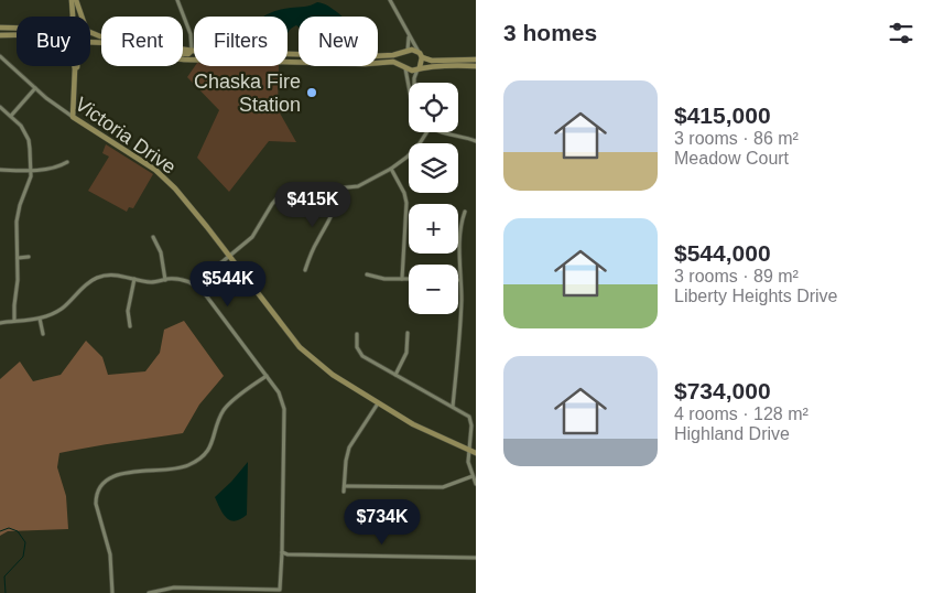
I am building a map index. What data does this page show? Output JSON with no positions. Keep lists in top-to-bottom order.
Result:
{
  "streets": {
    "main road": ["Victoria Drive"]
  },
  "places": ["Chaska Fire Station"],
  "page": {
    "heading": "3 homes",
    "chip": [
      "Buy",
      "Rent",
      "Filters",
      "New"
    ],
    "list": [
      {
        "name": "$415,000",
        "note": "3 rooms · 86 m² · Meadow Court"
      },
      {
        "name": "$544,000",
        "note": "3 rooms · 89 m² · Liberty Heights Drive"
      },
      {
        "name": "$734,000",
        "note": "4 rooms · 128 m² · Highland Drive"
      }
    ],
    "map_buttons": ["+", "−"],
    "price": ["$415K", "$544K", "$734K"]
  }
}
